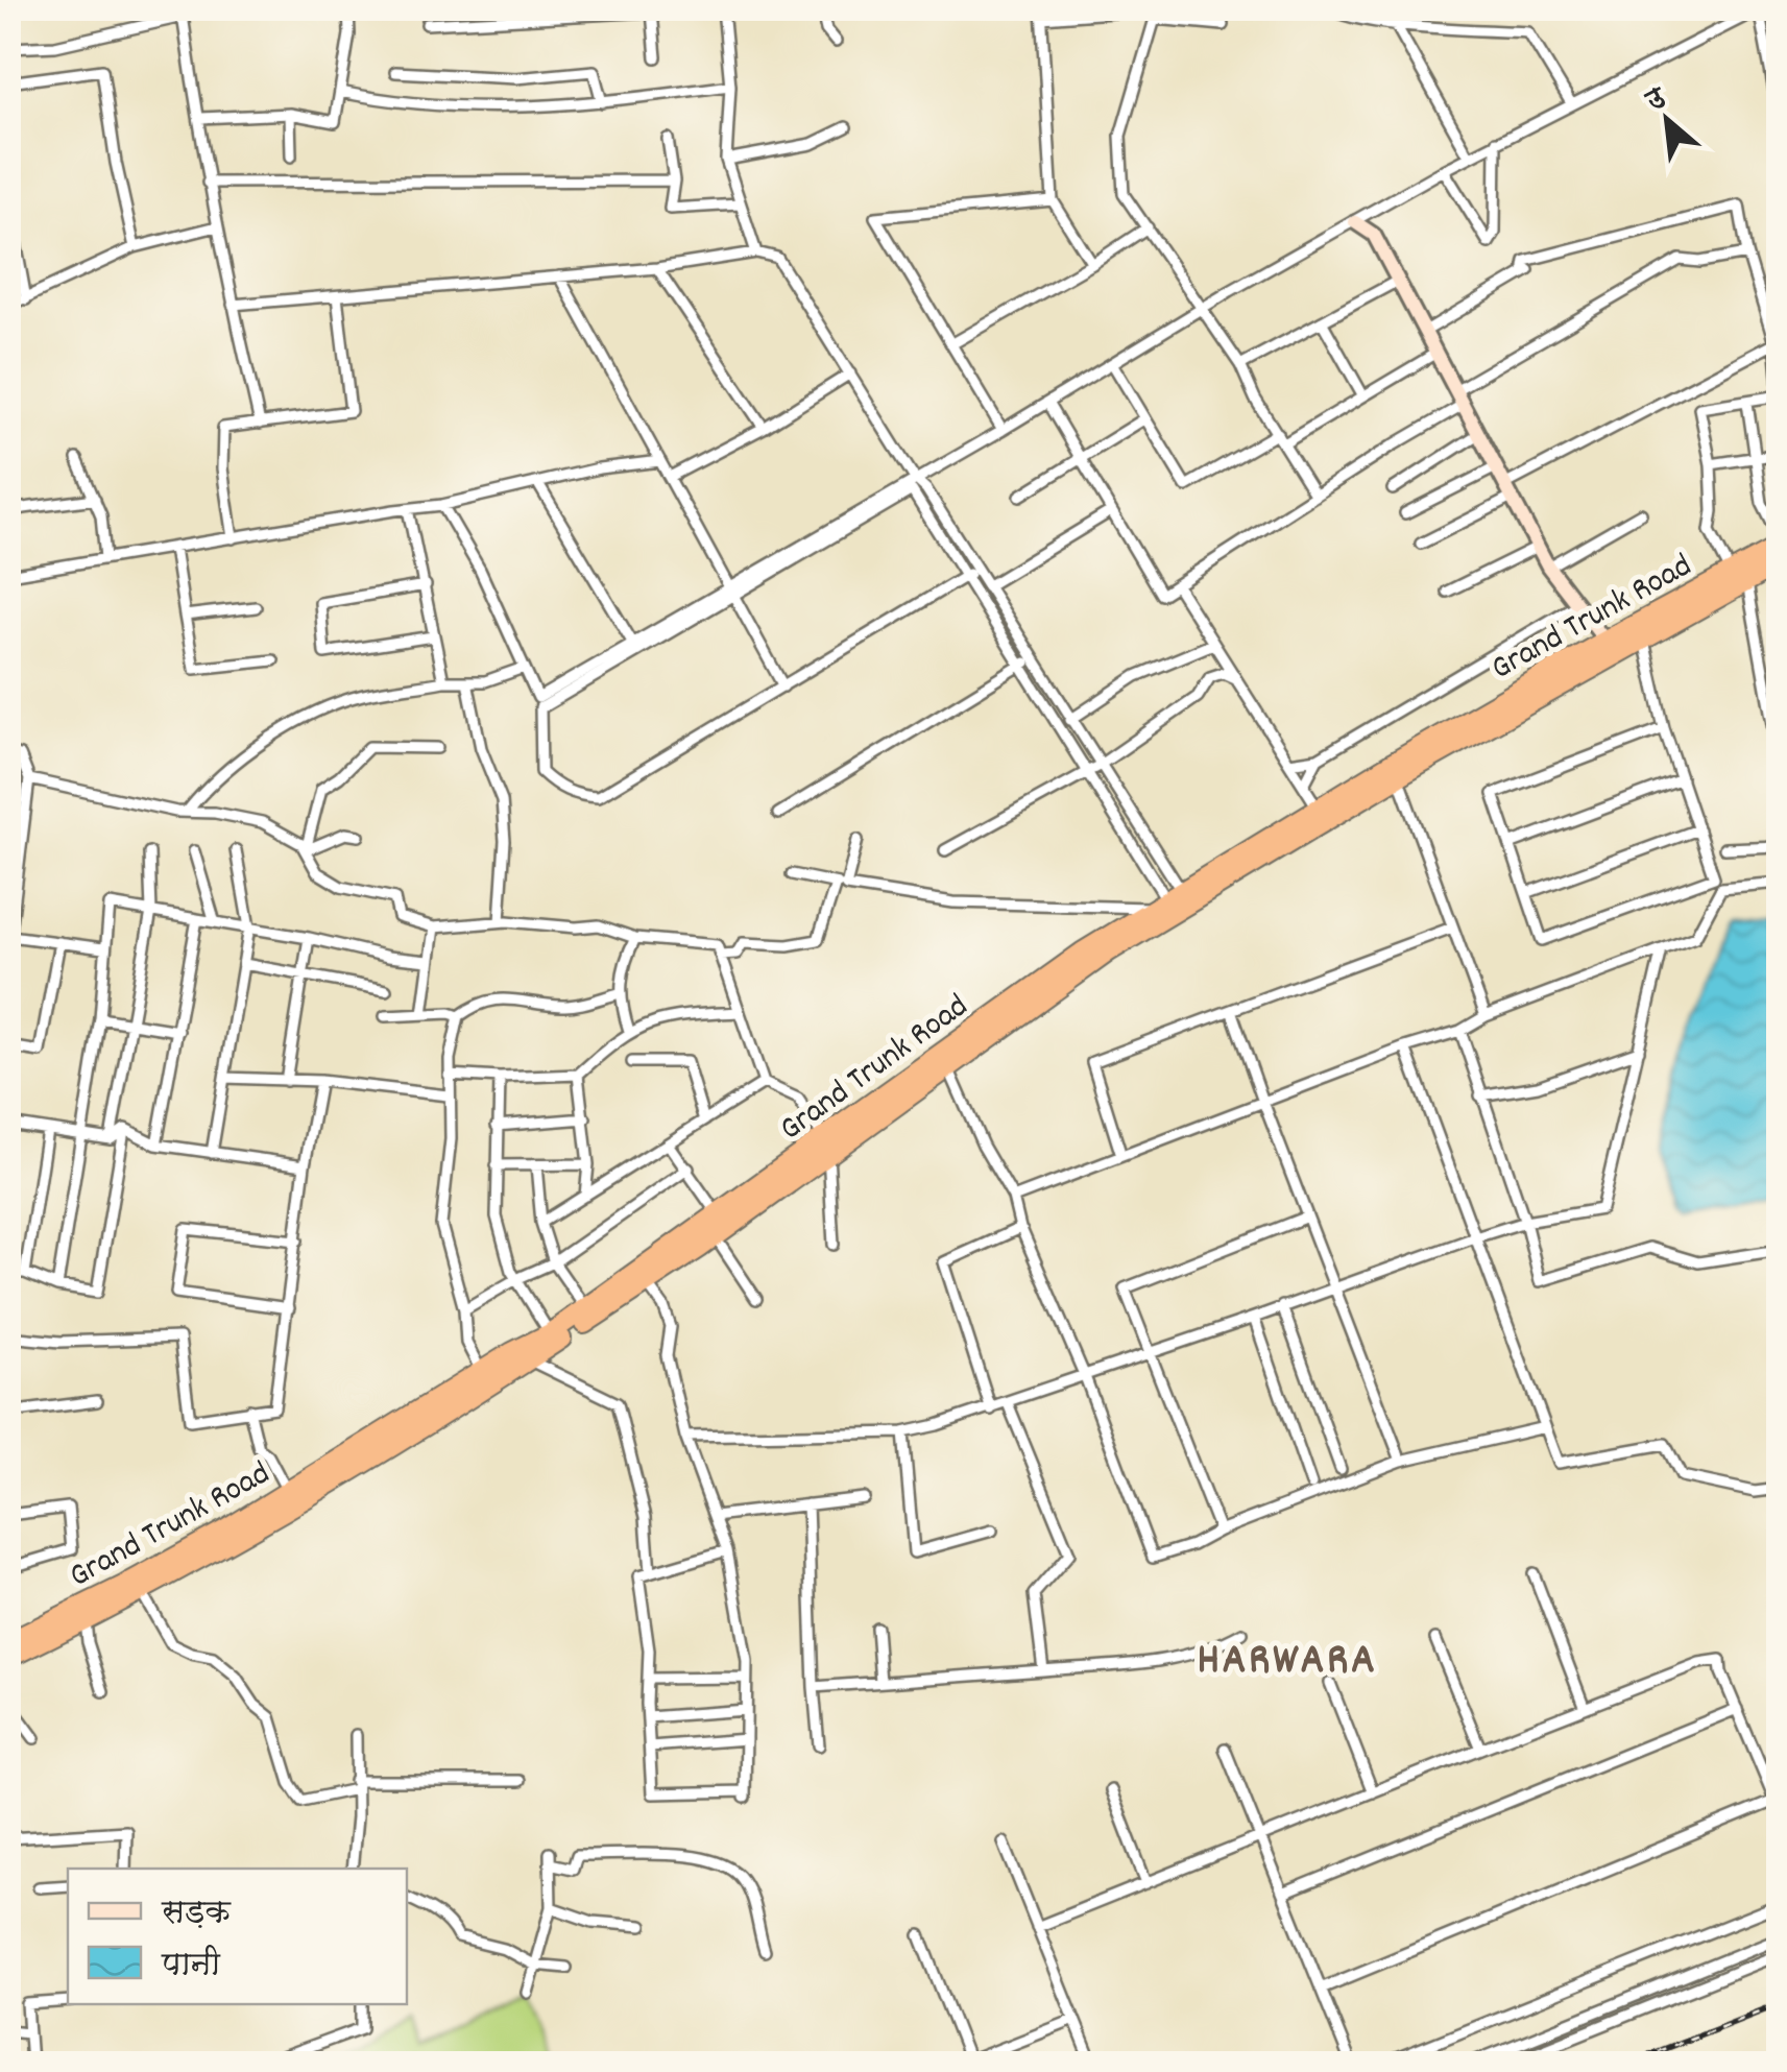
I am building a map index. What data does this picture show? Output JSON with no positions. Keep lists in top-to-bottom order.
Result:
{
  "streets": {
    "highway": ["Grand Trunk Road"]
  },
  "districts": ["HARWARA"],
  "legend": ["सड़क", "पानी"],
  "north": "top left"
}
